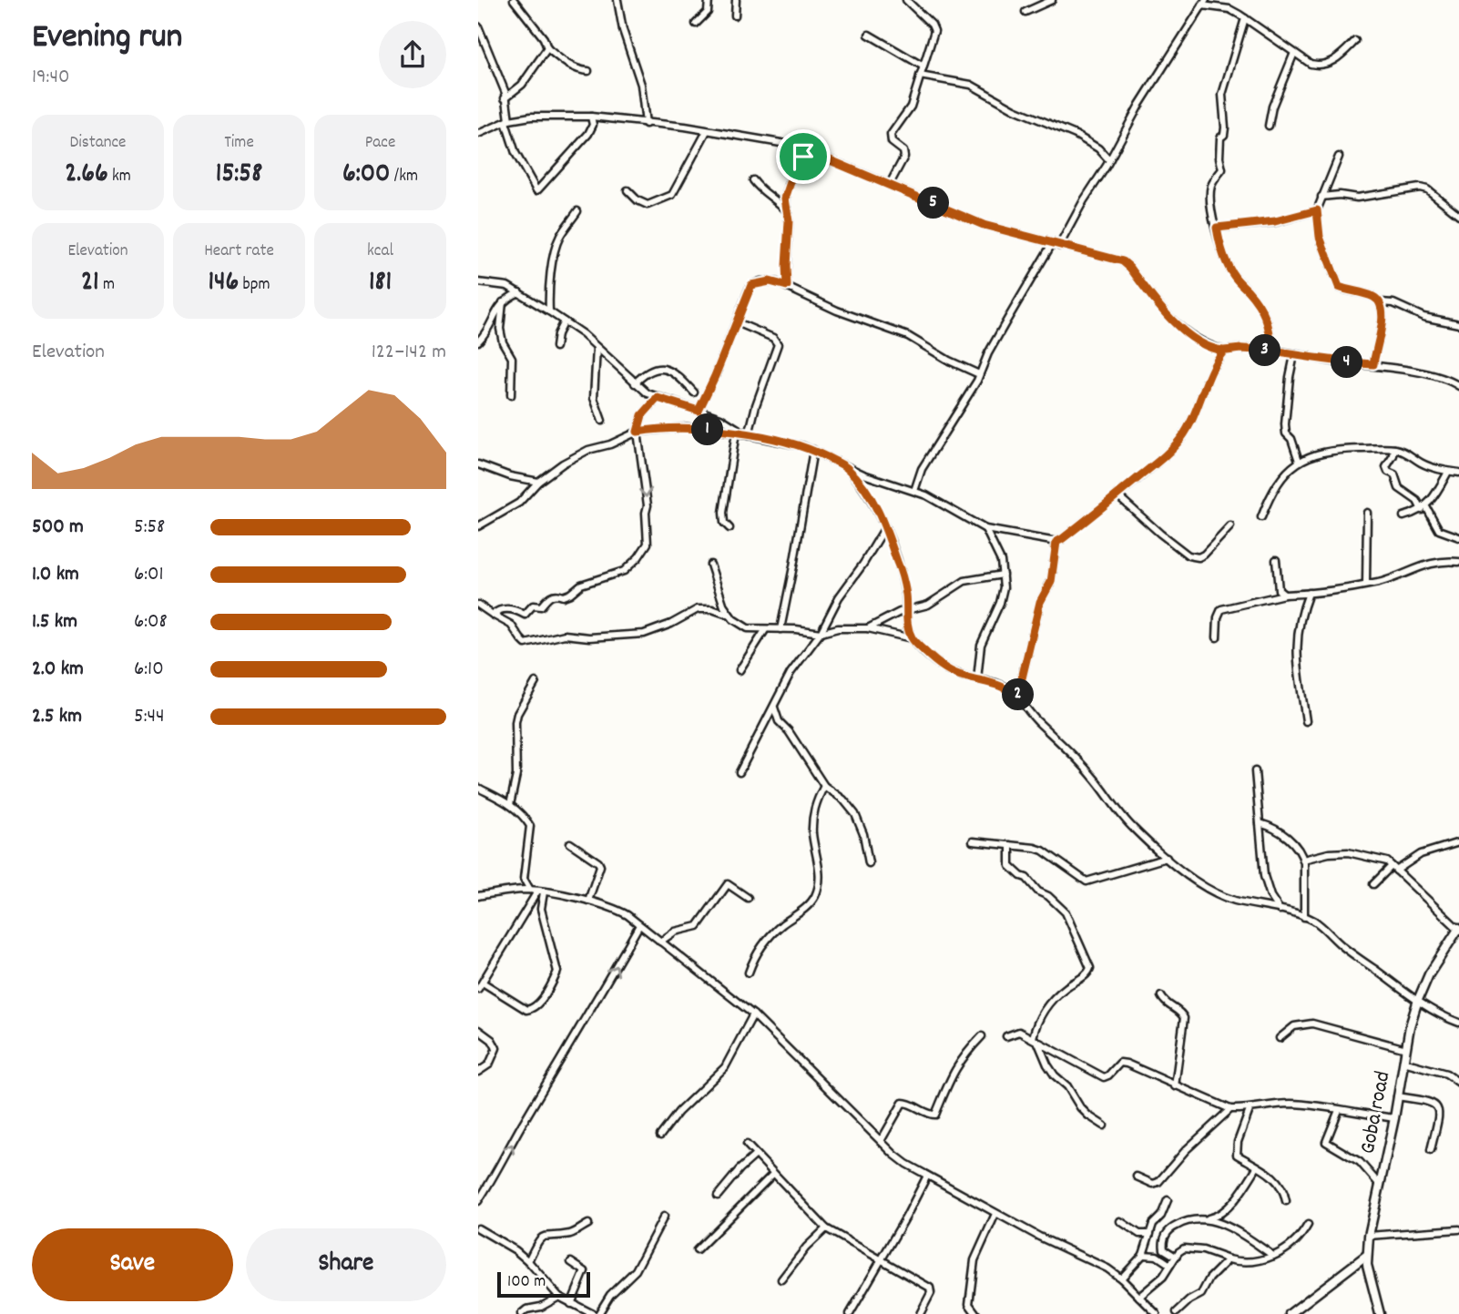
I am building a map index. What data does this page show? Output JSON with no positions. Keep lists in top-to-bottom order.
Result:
{
  "streets": {
    "street": ["Goba road"]
  },
  "scale_bar": "100 m",
  "page": {
    "heading": ["Evening run", "19:40"],
    "stats": [
      ["Distance", "2.66 km"],
      ["Time", "15:58"],
      ["Pace", "6:00 /km"],
      ["Elevation", "21 m"],
      ["Heart rate", "146 bpm"],
      ["kcal", "181"]
    ],
    "pins": [
      "5",
      "3",
      "4",
      "1",
      "2"
    ],
    "chart": ["Elevation", "122–142 m"],
    "list": [
      {
        "name": "500 m",
        "note": "5:58"
      },
      {
        "name": "1.0 km",
        "note": "6:01"
      },
      {
        "name": "1.5 km",
        "note": "6:08"
      },
      {
        "name": "2.0 km",
        "note": "6:10"
      },
      {
        "name": "2.5 km",
        "note": "5:44"
      }
    ],
    "buttons": ["Save", "Share"],
    "scale": "100 m"
  }
}
